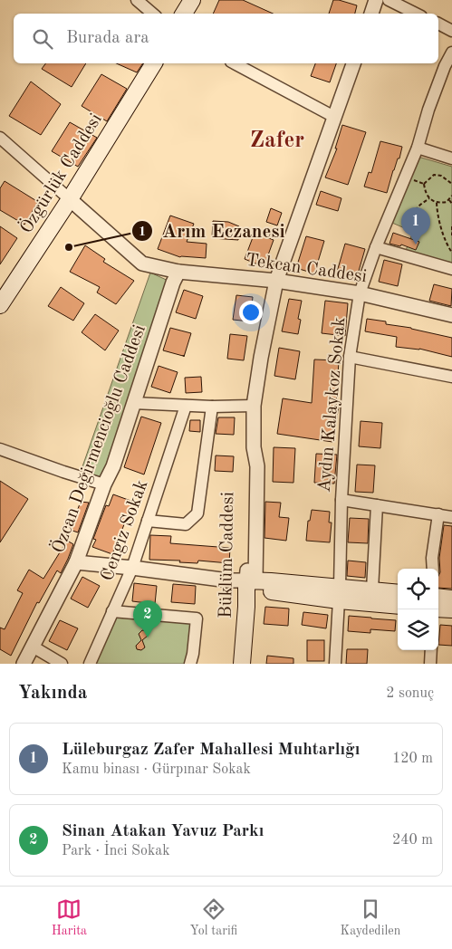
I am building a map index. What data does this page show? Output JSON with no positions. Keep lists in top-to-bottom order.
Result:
{
  "streets": {
    "main road": ["Özgürlük Caddesi", "Büklüm Caddesi"],
    "street": [
      "Tekcan Caddesi",
      "Aydın Kalaykoz Sokak",
      "Özcan Değirmencioğlu Caddesi",
      "Cengiz Sokak"
    ]
  },
  "crossings": [
    ["Özgürlük Caddesi", "Tekcan Caddesi"],
    ["Tekcan Caddesi", "Aydın Kalaykoz Sokak"],
    ["Tekcan Caddesi", "Özcan Değirmencioğlu Caddesi"],
    ["Tekcan Caddesi", "Büklüm Caddesi"]
  ],
  "districts": ["Zafer"],
  "places": ["Arım Eczanesi"],
  "page": {
    "search": "Burada ara",
    "pins": ["1", "2"],
    "heading": ["Yakında", "2 sonuç"],
    "list": [
      {
        "mark": "1",
        "name": "Lüleburgaz Zafer Mahallesi Muhtarlığı",
        "note": "Kamu binası · Gürpınar Sokak",
        "value": "120 m"
      },
      {
        "mark": "2",
        "name": "Sinan Atakan Yavuz Parkı",
        "note": "Park · İnci Sokak",
        "value": "240 m"
      }
    ],
    "nav": ["Harita", "Yol tarifi", "Kaydedilen"]
  }
}
